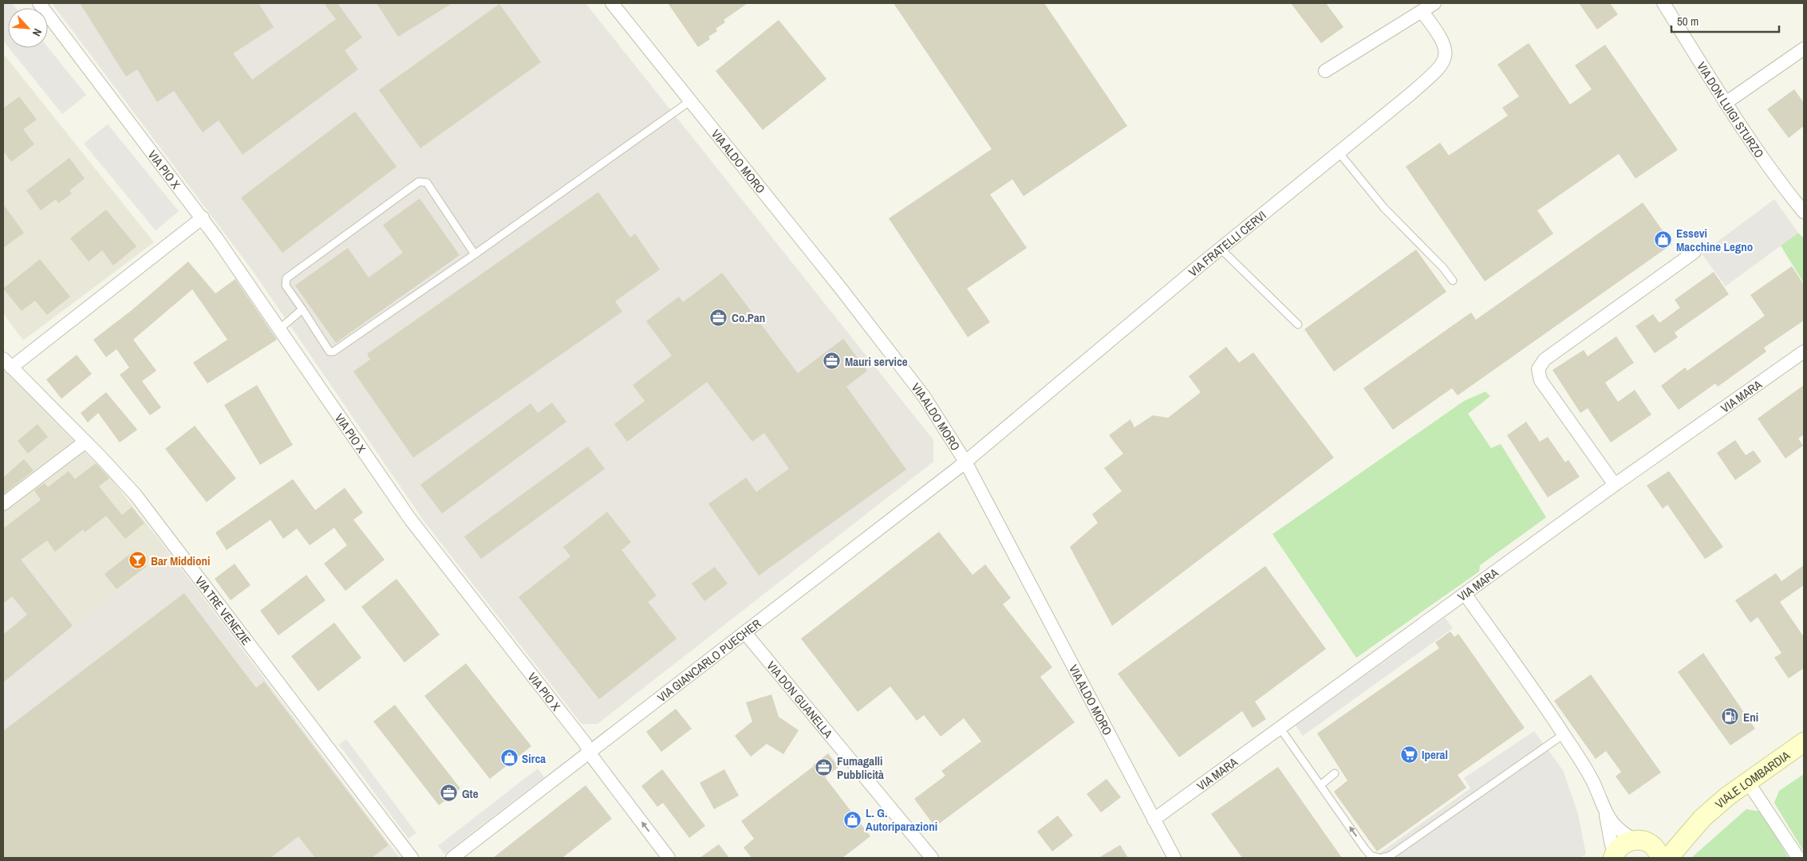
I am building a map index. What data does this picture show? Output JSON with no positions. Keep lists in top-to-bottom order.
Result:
{
  "streets": {
    "main road": ["VIALE LOMBARDIA"],
    "street": [
      "VIA DON LUIGI STURZO",
      "VIA ALDO MORO",
      "VIA PIO X",
      "VIA FRATELLI CERVI",
      "VIA MARA",
      "VIA TRE VENEZIE",
      "VIA GIANCARLO PUECHER",
      "VIA DON GUANELLA"
    ]
  },
  "crossings": [
    ["VIA ALDO MORO", "VIA FRATELLI CERVI"],
    ["VIA ALDO MORO", "VIA MARA"],
    ["VIA ALDO MORO", "VIA GIANCARLO PUECHER"],
    ["VIA PIO X", "VIA GIANCARLO PUECHER"],
    ["VIA FRATELLI CERVI", "VIA GIANCARLO PUECHER"],
    ["VIA GIANCARLO PUECHER", "VIA DON GUANELLA"]
  ],
  "places": {
    "shop": ["Essevi Macchine Legno", "Sirca", "L. G. Autoriparazioni"],
    "office": [
      "Co.Pan",
      "Mauri service",
      "Fumagalli Pubblicità",
      "Gte"
    ],
    "bar": ["Bar Middioni"],
    "fuel station": ["Eni"],
    "supermarket": ["Iperal"]
  },
  "scale_bar": "50 m",
  "north": "bottom right"
}
